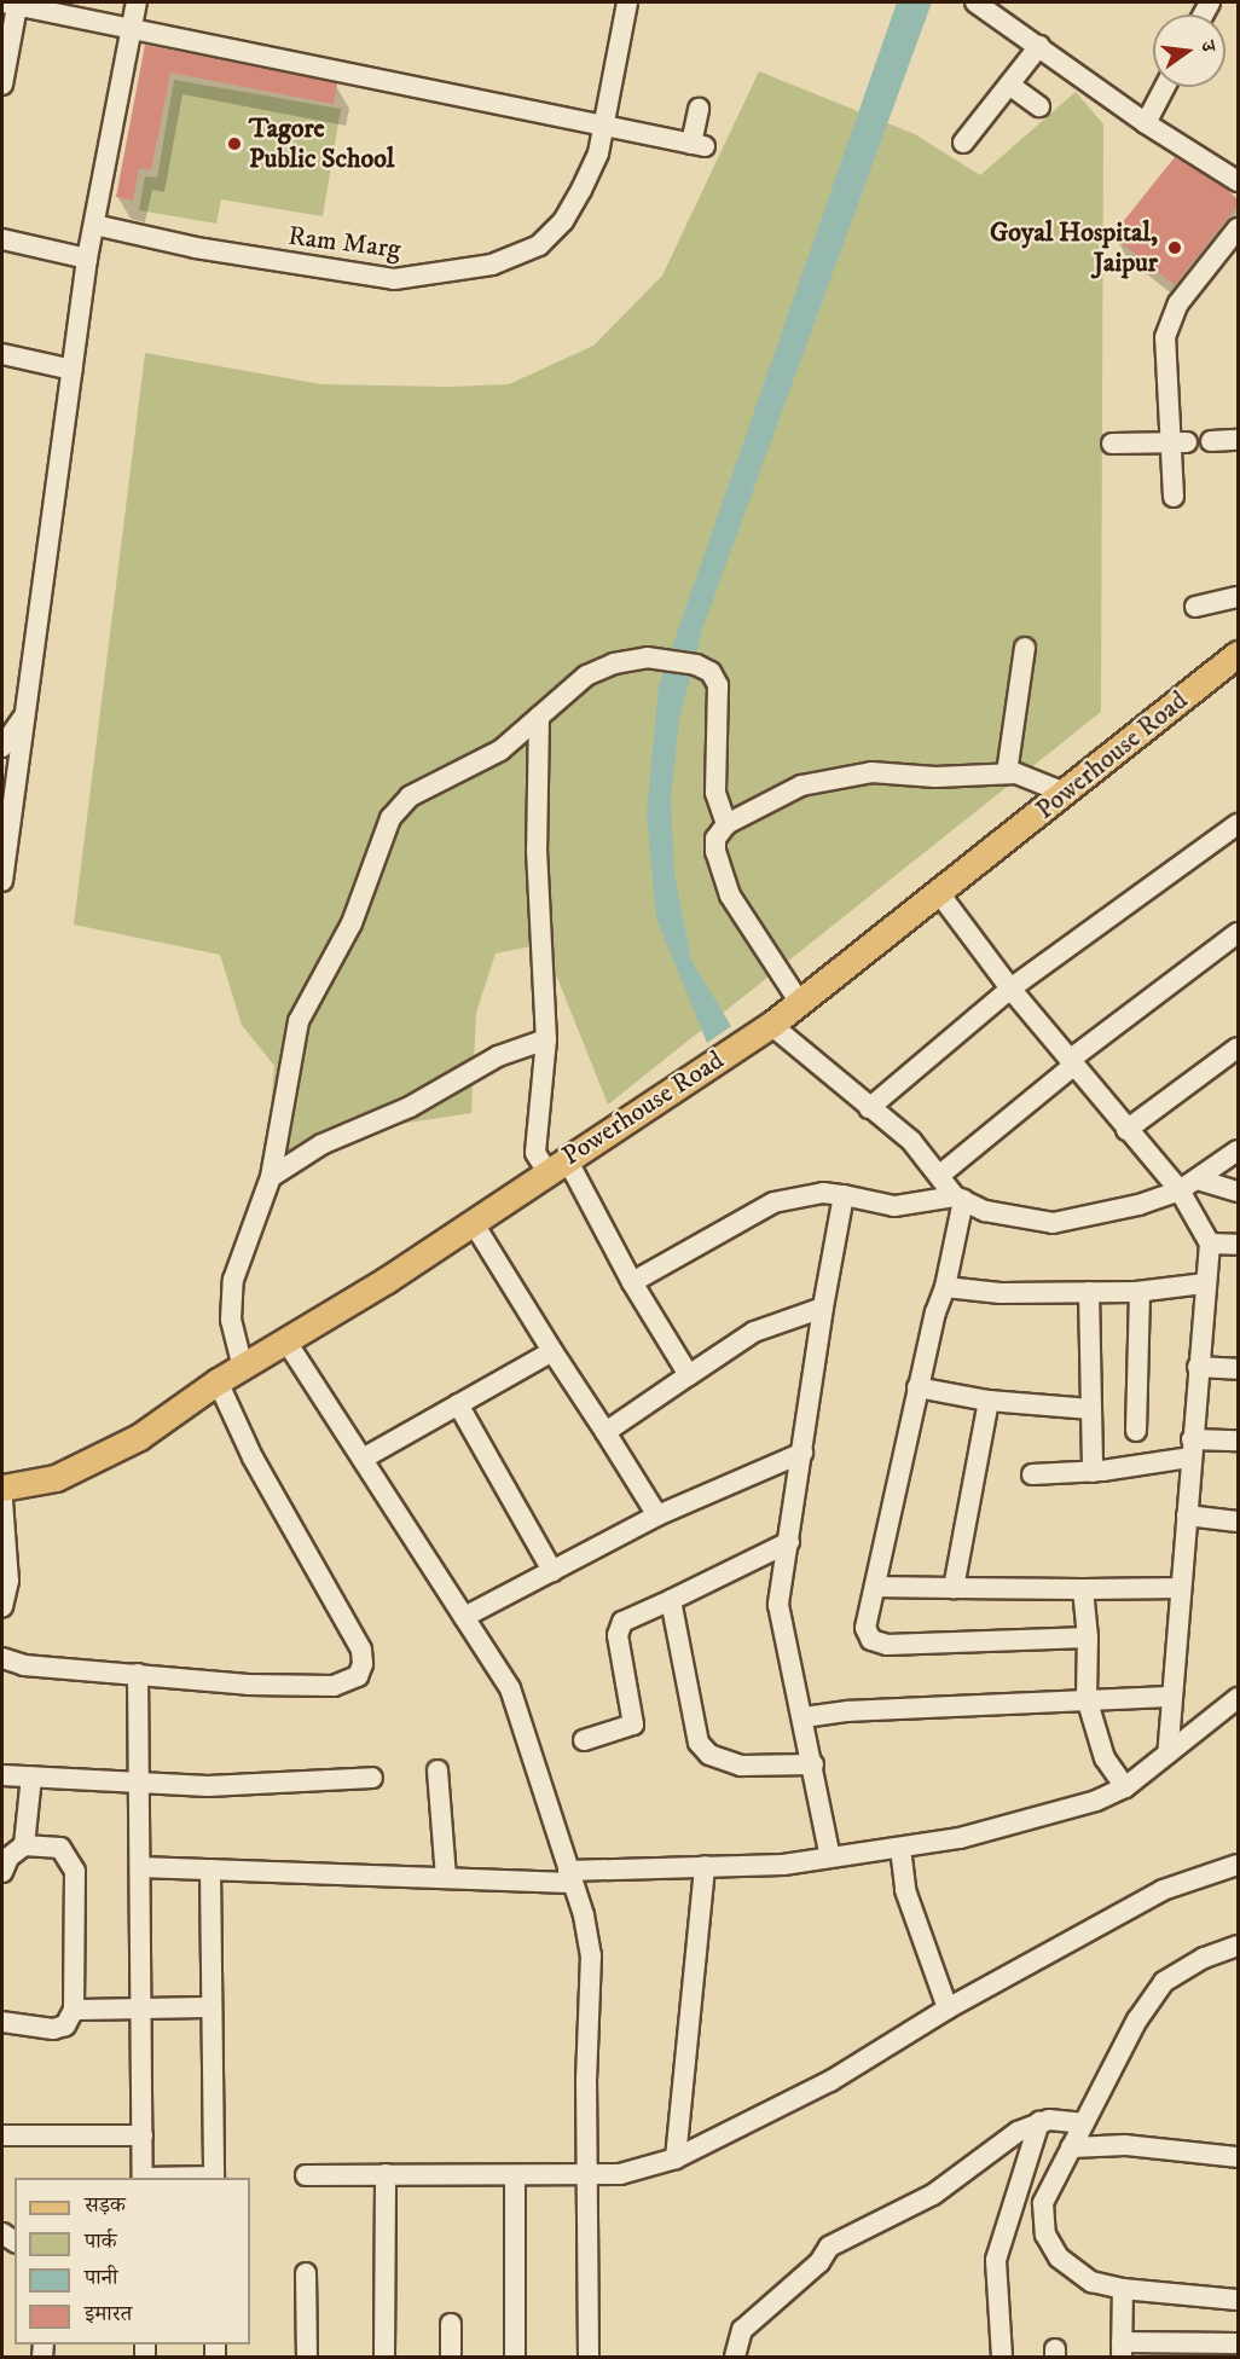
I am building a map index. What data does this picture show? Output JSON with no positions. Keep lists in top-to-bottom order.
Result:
{
  "streets": {
    "main road": ["Powerhouse Road"],
    "street": ["Ram Marg"]
  },
  "places": ["Tagore Public School", "Goyal Hospital, Jaipur"],
  "legend": [
    "सड़क",
    "पार्क",
    "पानी",
    "इमारत"
  ],
  "north": "right"
}
